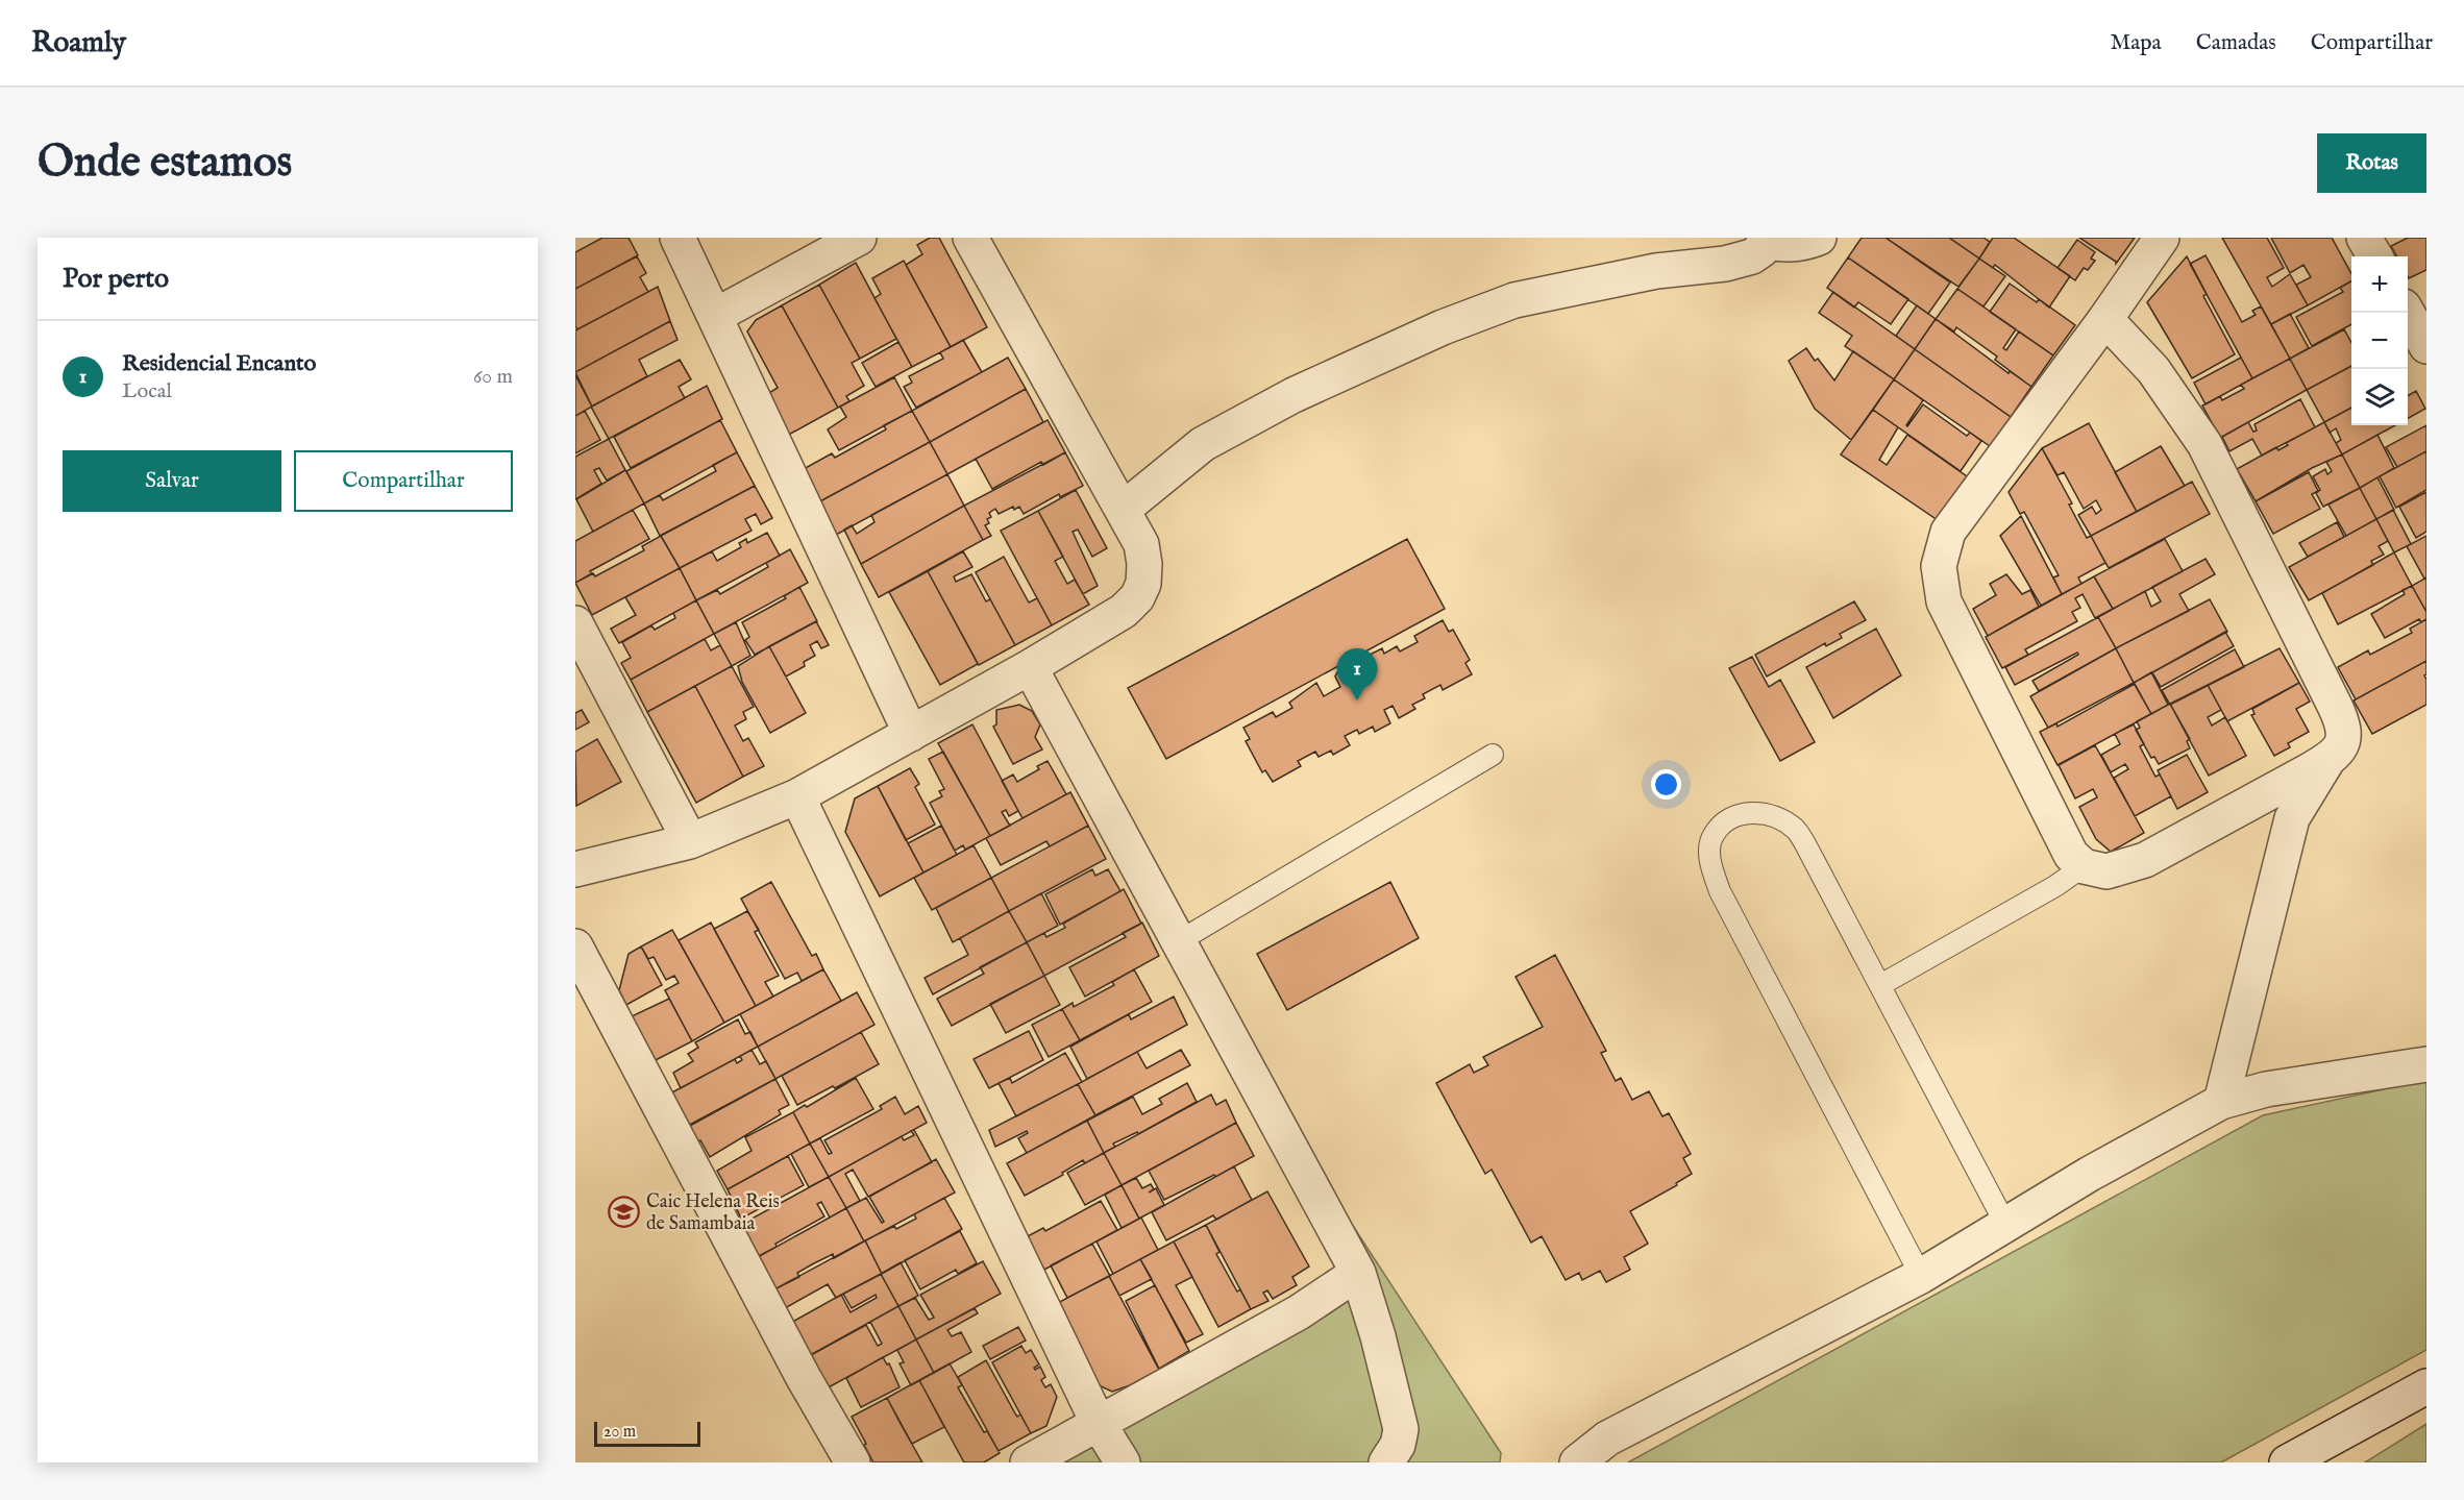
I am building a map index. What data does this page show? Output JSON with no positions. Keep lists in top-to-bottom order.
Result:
{
  "places": {
    "school or university": ["Caic Helena Reis de Samambaia"]
  },
  "scale_bar": "20 m",
  "page": {
    "header": "Roamly",
    "nav": ["Mapa", "Camadas", "Compartilhar"],
    "buttons": [
      "Rotas",
      ["Salvar", "Compartilhar"]
    ],
    "title": "Onde estamos",
    "heading": "Por perto",
    "map_buttons": ["+", "−"],
    "list": [
      {
        "mark": "1",
        "name": "Residencial Encanto",
        "note": "Local",
        "value": "60 m"
      }
    ],
    "pins": "1",
    "scale": "20 m"
  }
}
